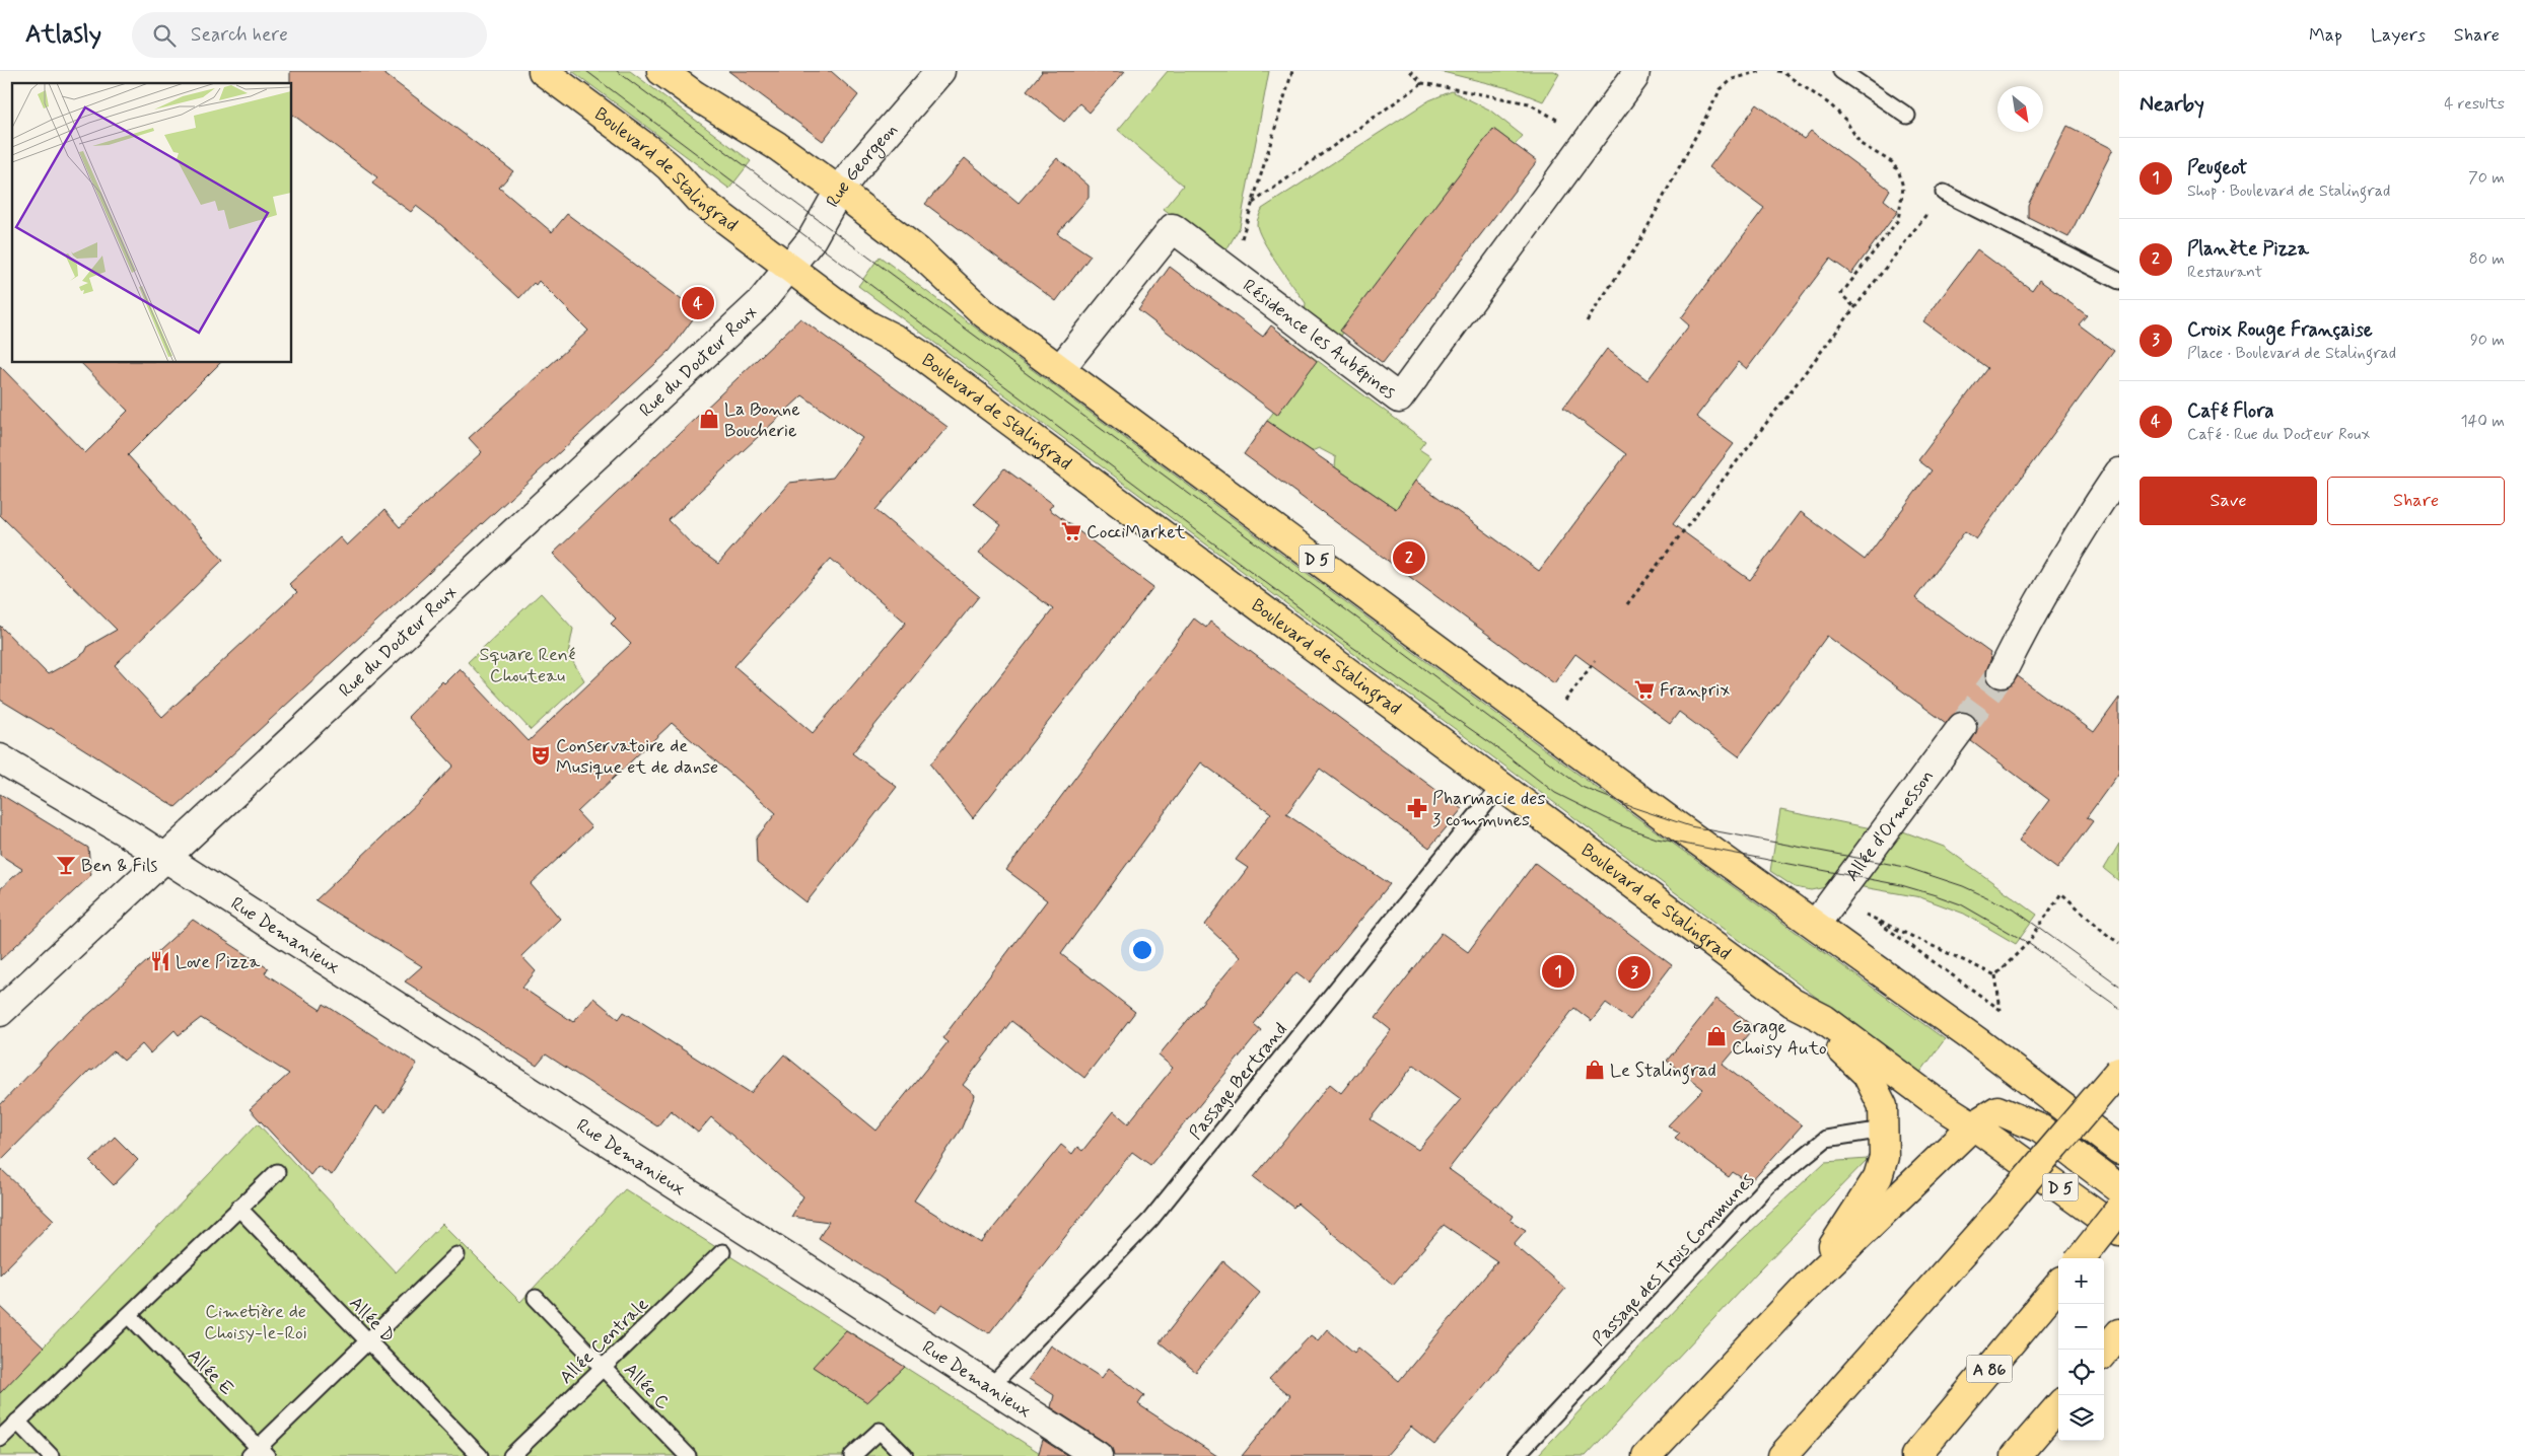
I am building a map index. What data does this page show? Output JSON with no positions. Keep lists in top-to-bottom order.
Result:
{
  "streets": {
    "main road": ["Boulevard de Stalingrad", "D 5", "A 86"],
    "street": [
      "Rue Georgeon",
      "Résidence les Aubépines",
      "Rue du Docteur Roux",
      "Allée d'Ormesson",
      "Rue Demanieux"
    ],
    "lane": [
      "Passage Bertrand",
      "Passage des Trois Communes",
      "Allée D",
      "Allée Centrale",
      "Allée E",
      "Allée C"
    ]
  },
  "crossings": [
    ["Rue Georgeon", "Boulevard de Stalingrad"],
    ["Rue Georgeon", "Rue du Docteur Roux"],
    ["Rue Georgeon", "D 5"],
    ["Boulevard de Stalingrad", "Rue du Docteur Roux"],
    ["Boulevard de Stalingrad", "Passage Bertrand"],
    ["Résidence les Aubépines", "D 5"],
    ["Rue du Docteur Roux", "Rue Demanieux"],
    ["D 5", "Allée d'Ormesson"],
    ["Rue Demanieux", "Passage Bertrand"],
    ["Allée Centrale", "Allée C"]
  ],
  "parks": ["Square René Chouteau", "Cimetière de Choisy-le-Roi"],
  "places": {
    "shop": ["La Bonne Boucherie", "Garage Choisy Auto", "Le Stalingrad"],
    "supermarket": ["CocciMarket", "Franprix"],
    "theatre": ["Conservatoire de Musique et de danse"],
    "pharmacy": ["Pharmacie des 3 communes"],
    "bar": ["Ben & Fils"],
    "restaurant": ["Love Pizza"]
  },
  "north": "bottom right",
  "page": {
    "header": "Atlasly",
    "search": "Search here",
    "nav": ["Map", "Layers", "Share"],
    "heading": ["Nearby", "4 results"],
    "list": [
      {
        "mark": "1",
        "name": "Peugeot",
        "note": "Shop · Boulevard de Stalingrad",
        "value": "70 m"
      },
      {
        "mark": "2",
        "name": "Planète Pizza",
        "note": "Restaurant",
        "value": "80 m"
      },
      {
        "mark": "3",
        "name": "Croix Rouge Française",
        "note": "Place · Boulevard de Stalingrad",
        "value": "90 m"
      },
      {
        "mark": "4",
        "name": "Café Flora",
        "note": "Café · Rue du Docteur Roux",
        "value": "140 m"
      }
    ],
    "pins": [
      "4",
      "2",
      "1",
      "3"
    ],
    "buttons": ["Save", "Share"],
    "map_buttons": ["+", "−"]
  }
}
